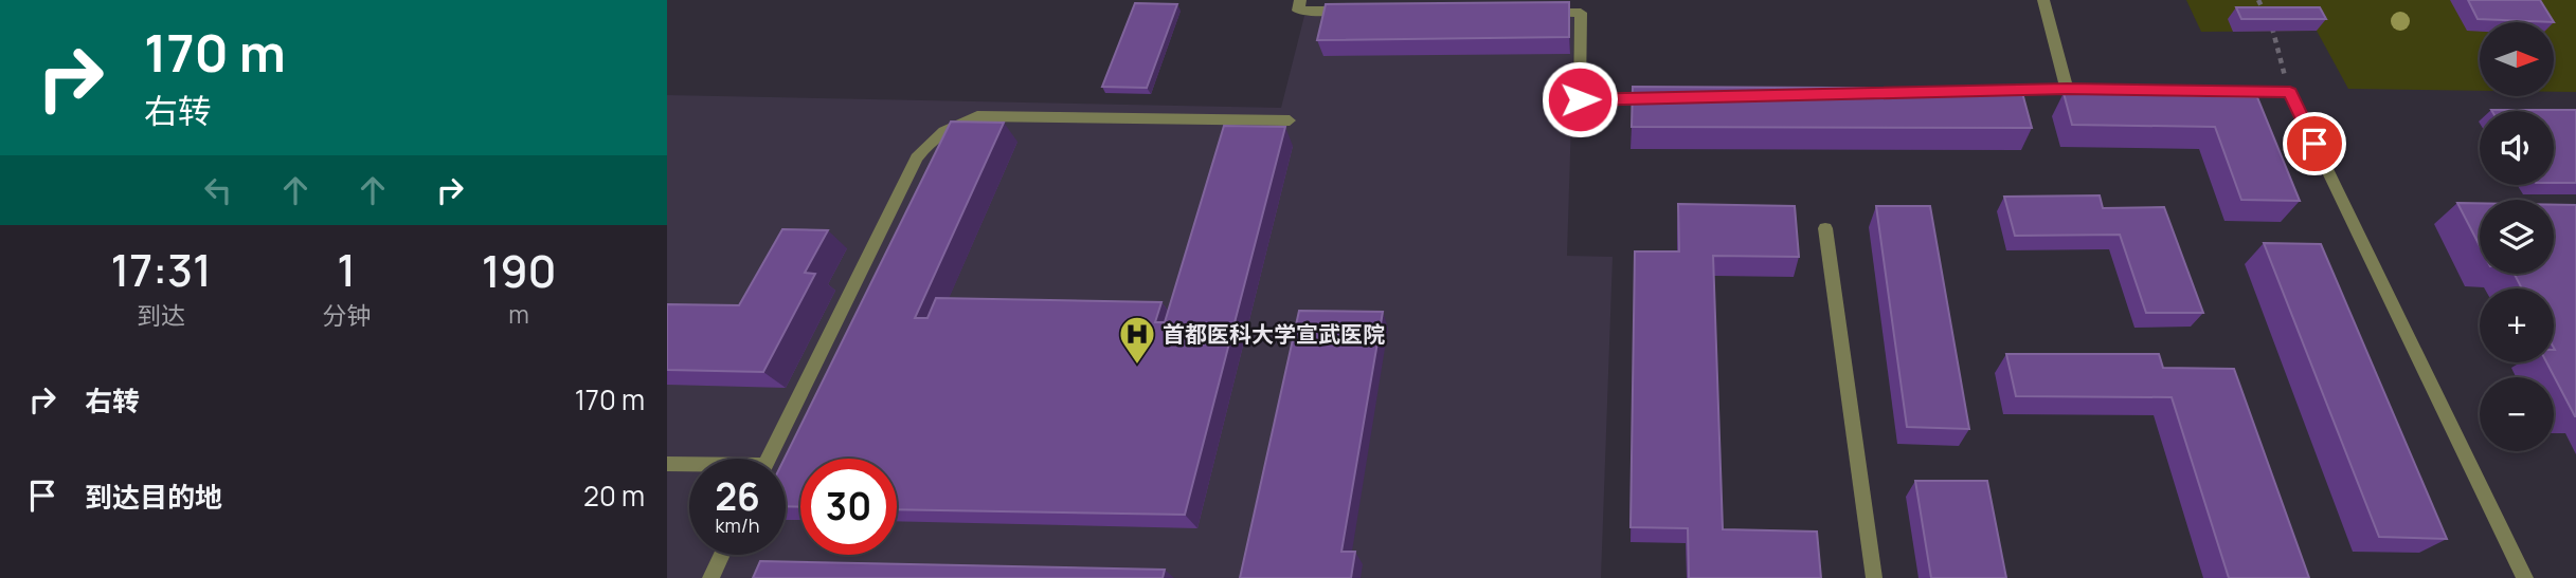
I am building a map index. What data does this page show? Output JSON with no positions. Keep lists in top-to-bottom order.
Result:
{
  "places": {
    "hospital": ["首都医科大学宣武医院"]
  },
  "north": "right",
  "page": {
    "turn": ["170 m", "右转"],
    "map_buttons": ["+", "−"],
    "eta": [
      "17:31",
      "到达",
      "1",
      "分钟",
      "190",
      "m"
    ],
    "list": [
      {
        "name": "右转",
        "value": "170 m"
      },
      {
        "name": "到达目的地",
        "value": "20 m"
      }
    ],
    "speed": "26 km/h",
    "limit": "30"
  }
}
